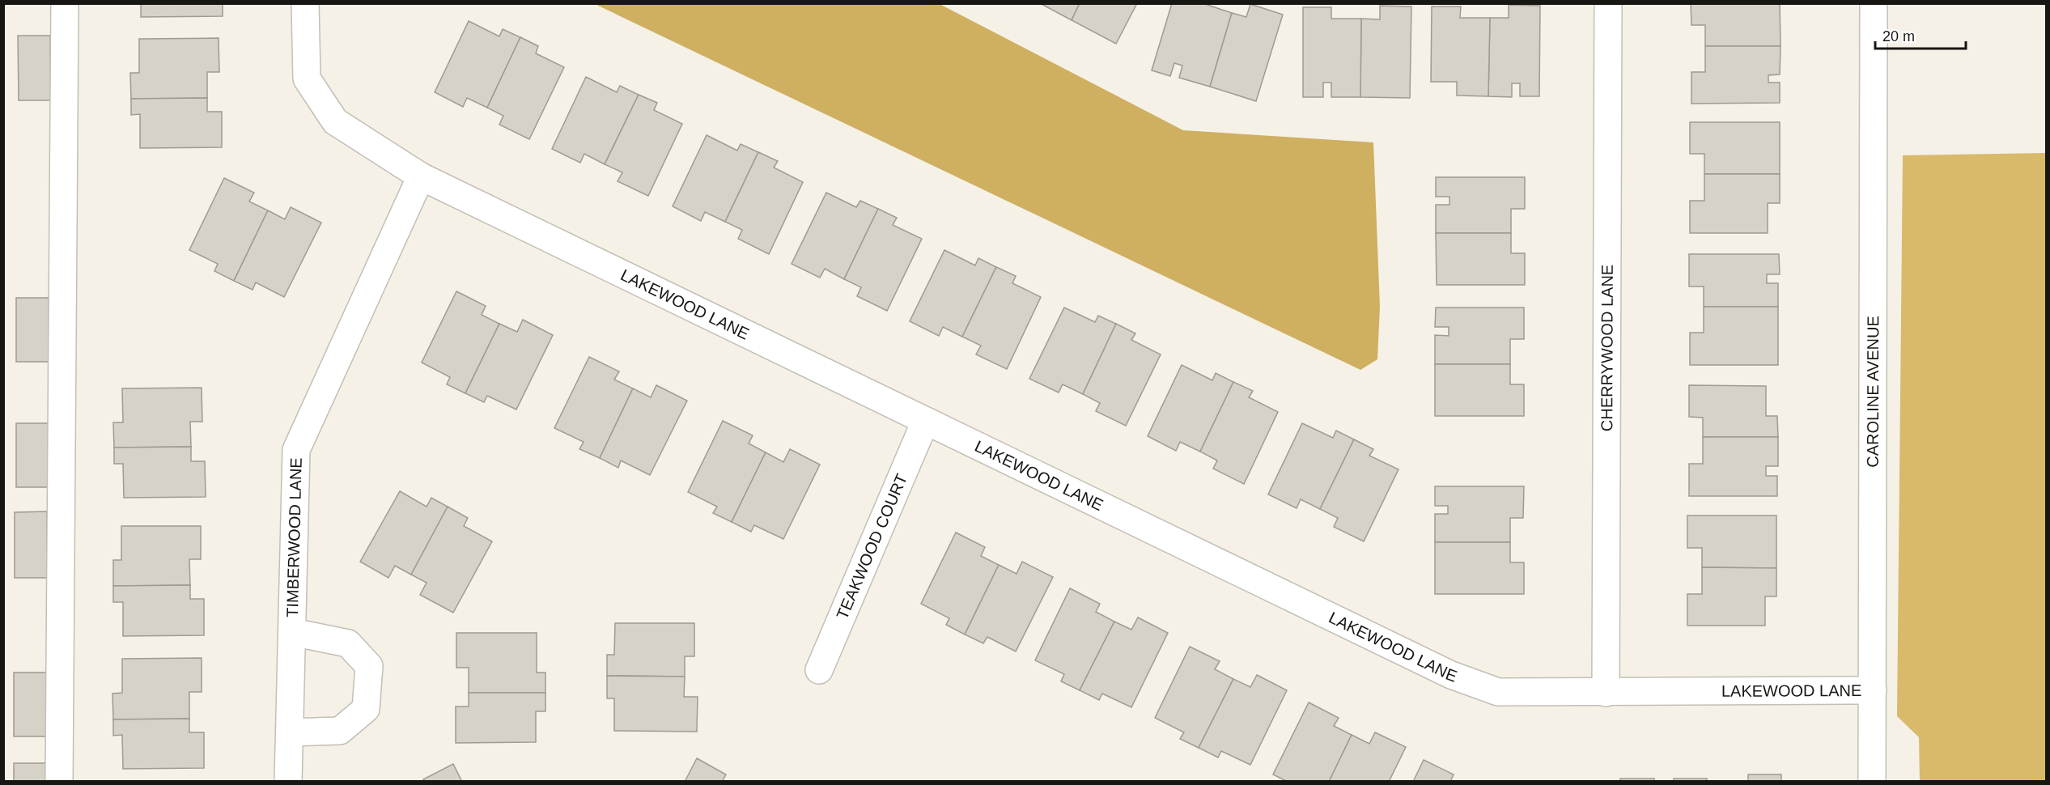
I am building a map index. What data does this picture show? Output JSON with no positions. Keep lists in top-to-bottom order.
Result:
{
  "streets": {
    "street": [
      "LAKEWOOD LANE",
      "CHERRYWOOD LANE",
      "CAROLINE AVENUE",
      "TIMBERWOOD LANE",
      "TEAKWOOD COURT"
    ]
  },
  "crossings": [
    ["LAKEWOOD LANE", "CHERRYWOOD LANE"],
    ["LAKEWOOD LANE", "CAROLINE AVENUE"],
    ["LAKEWOOD LANE", "TIMBERWOOD LANE"],
    ["LAKEWOOD LANE", "TEAKWOOD COURT"]
  ],
  "scale_bar": "20 m"
}
